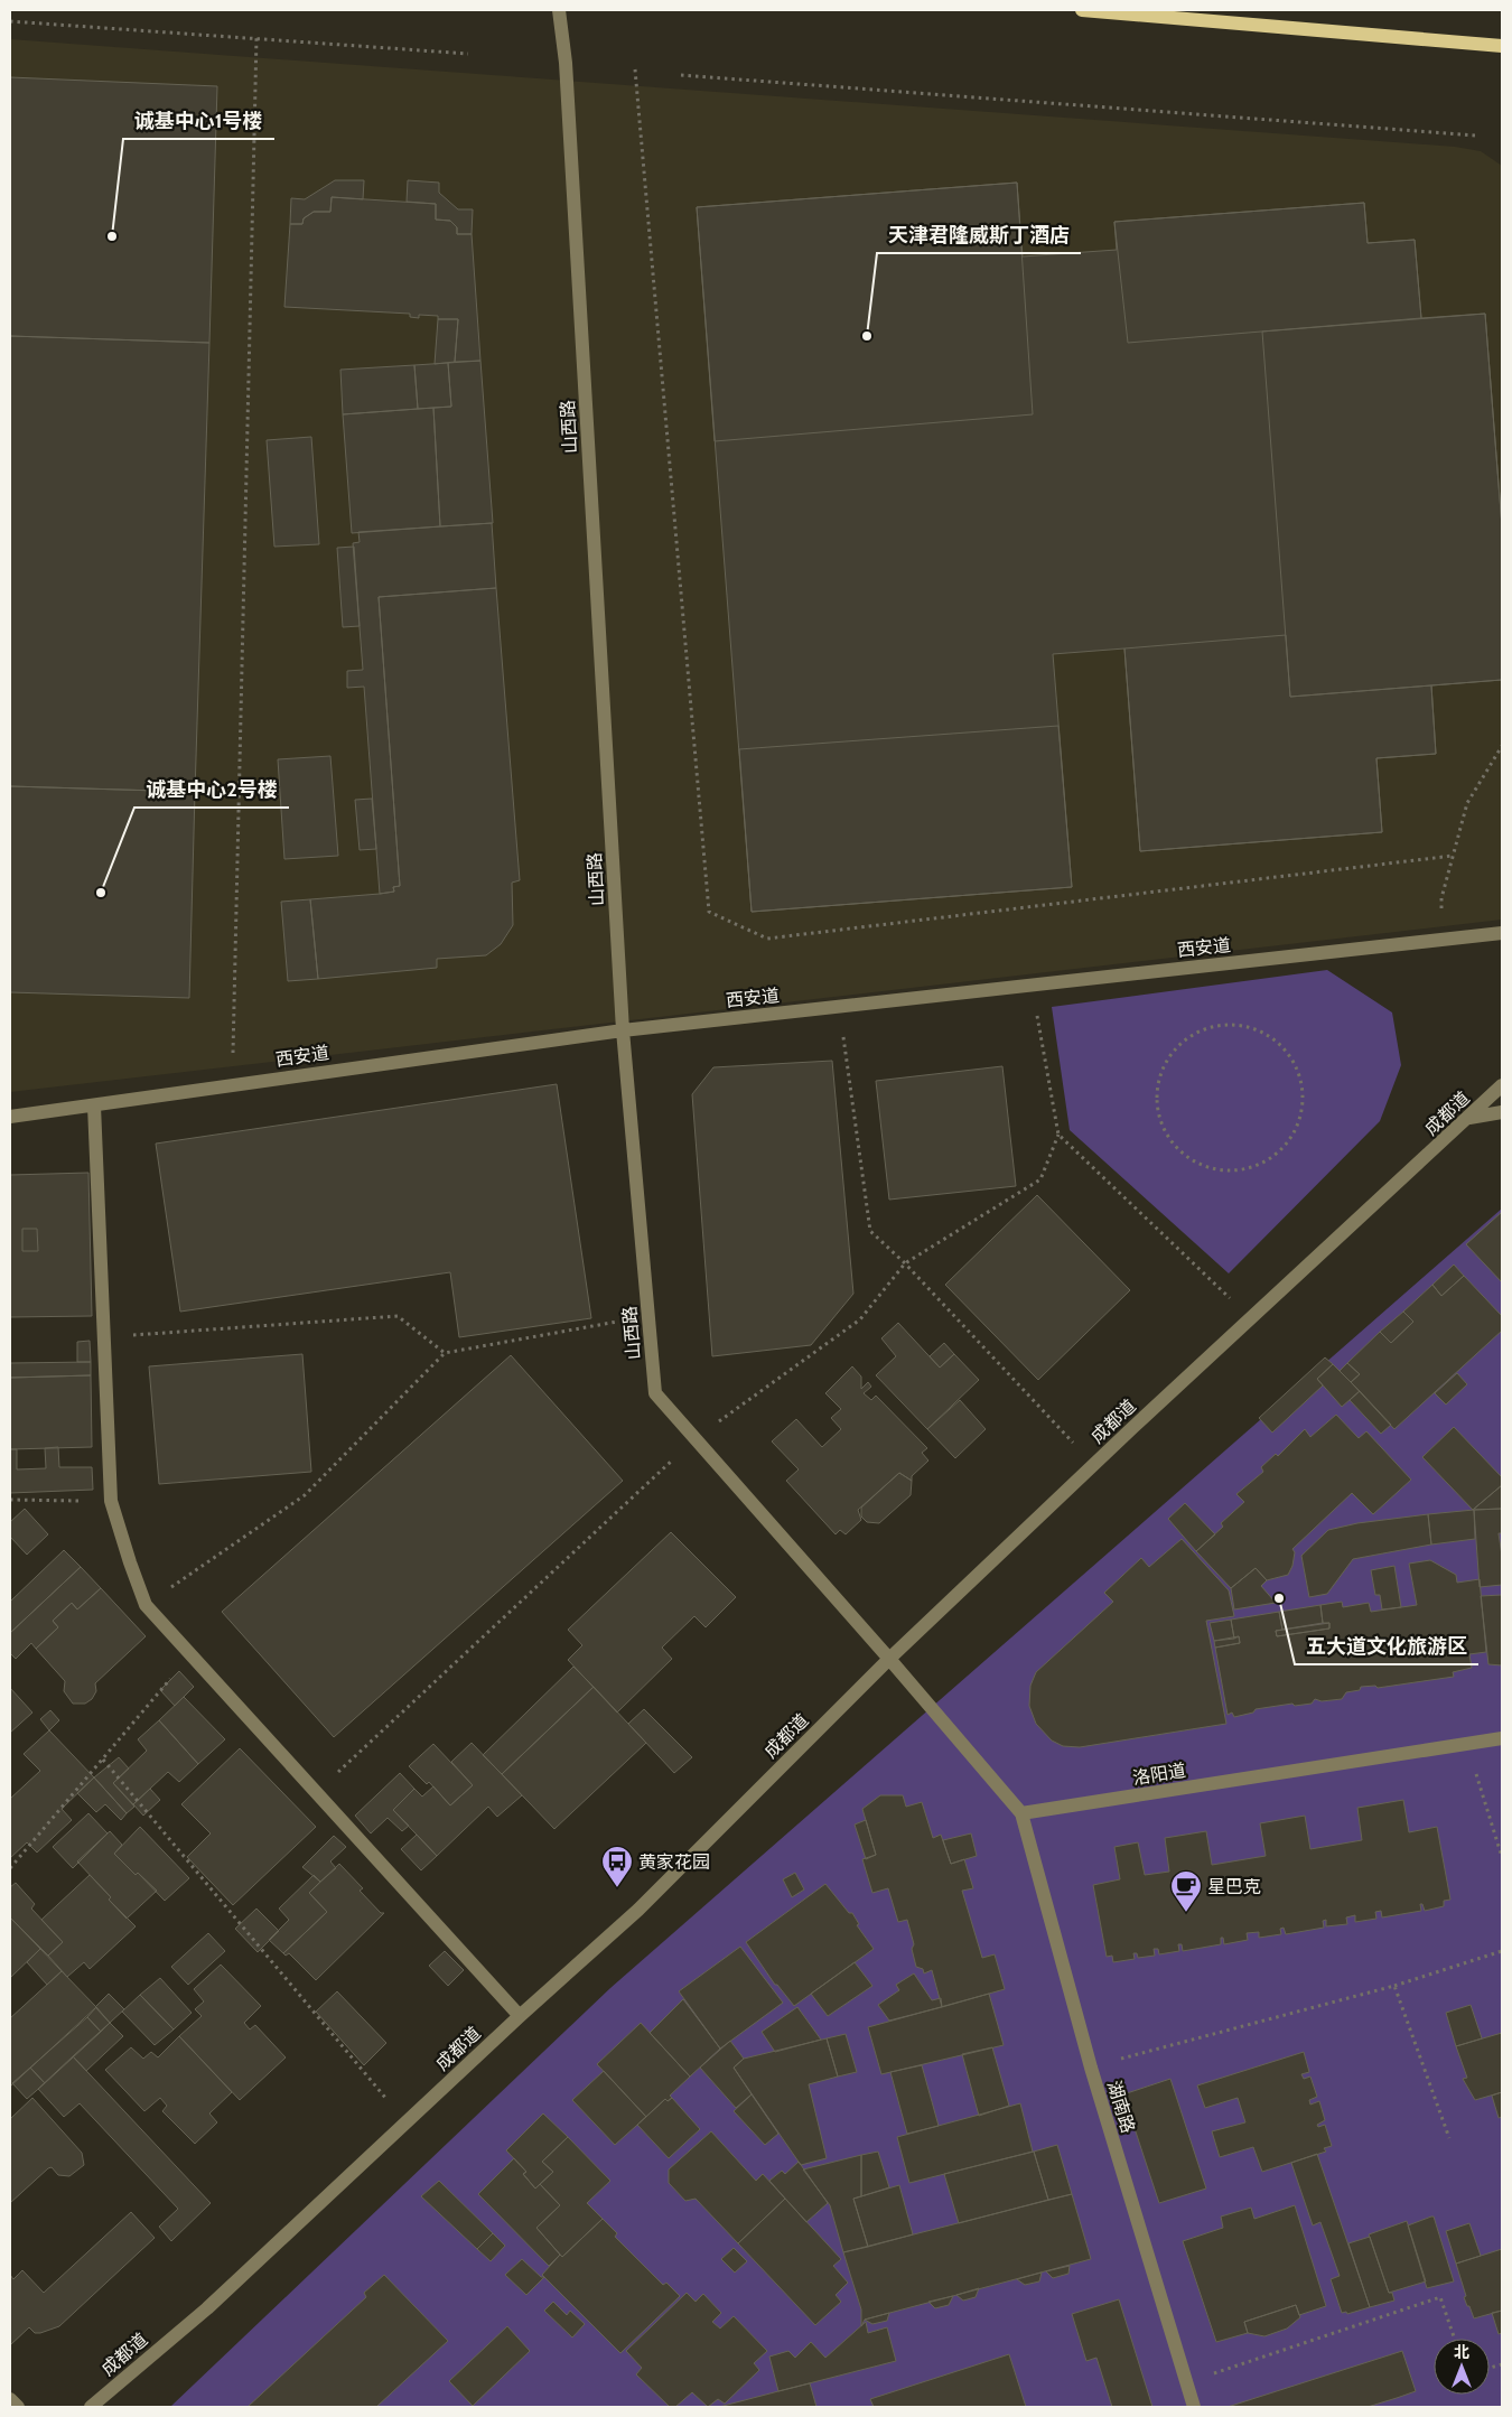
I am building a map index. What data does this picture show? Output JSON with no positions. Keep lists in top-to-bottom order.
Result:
{
  "streets": {
    "street": [
      "山西路",
      "西安道",
      "成都道",
      "洛阳道",
      "湖南路"
    ]
  },
  "crossings": [
    ["山西路", "西安道"],
    ["山西路", "成都道"],
    ["洛阳道", "湖南路"]
  ],
  "places": {
    "other": [
      "诚基中心1号楼",
      "天津君隆威斯丁酒店",
      "诚基中心2号楼",
      "五大道文化旅游区"
    ],
    "bus stop": ["黄家花园"],
    "cafe": ["星巴克"]
  },
  "north": "top"
}
